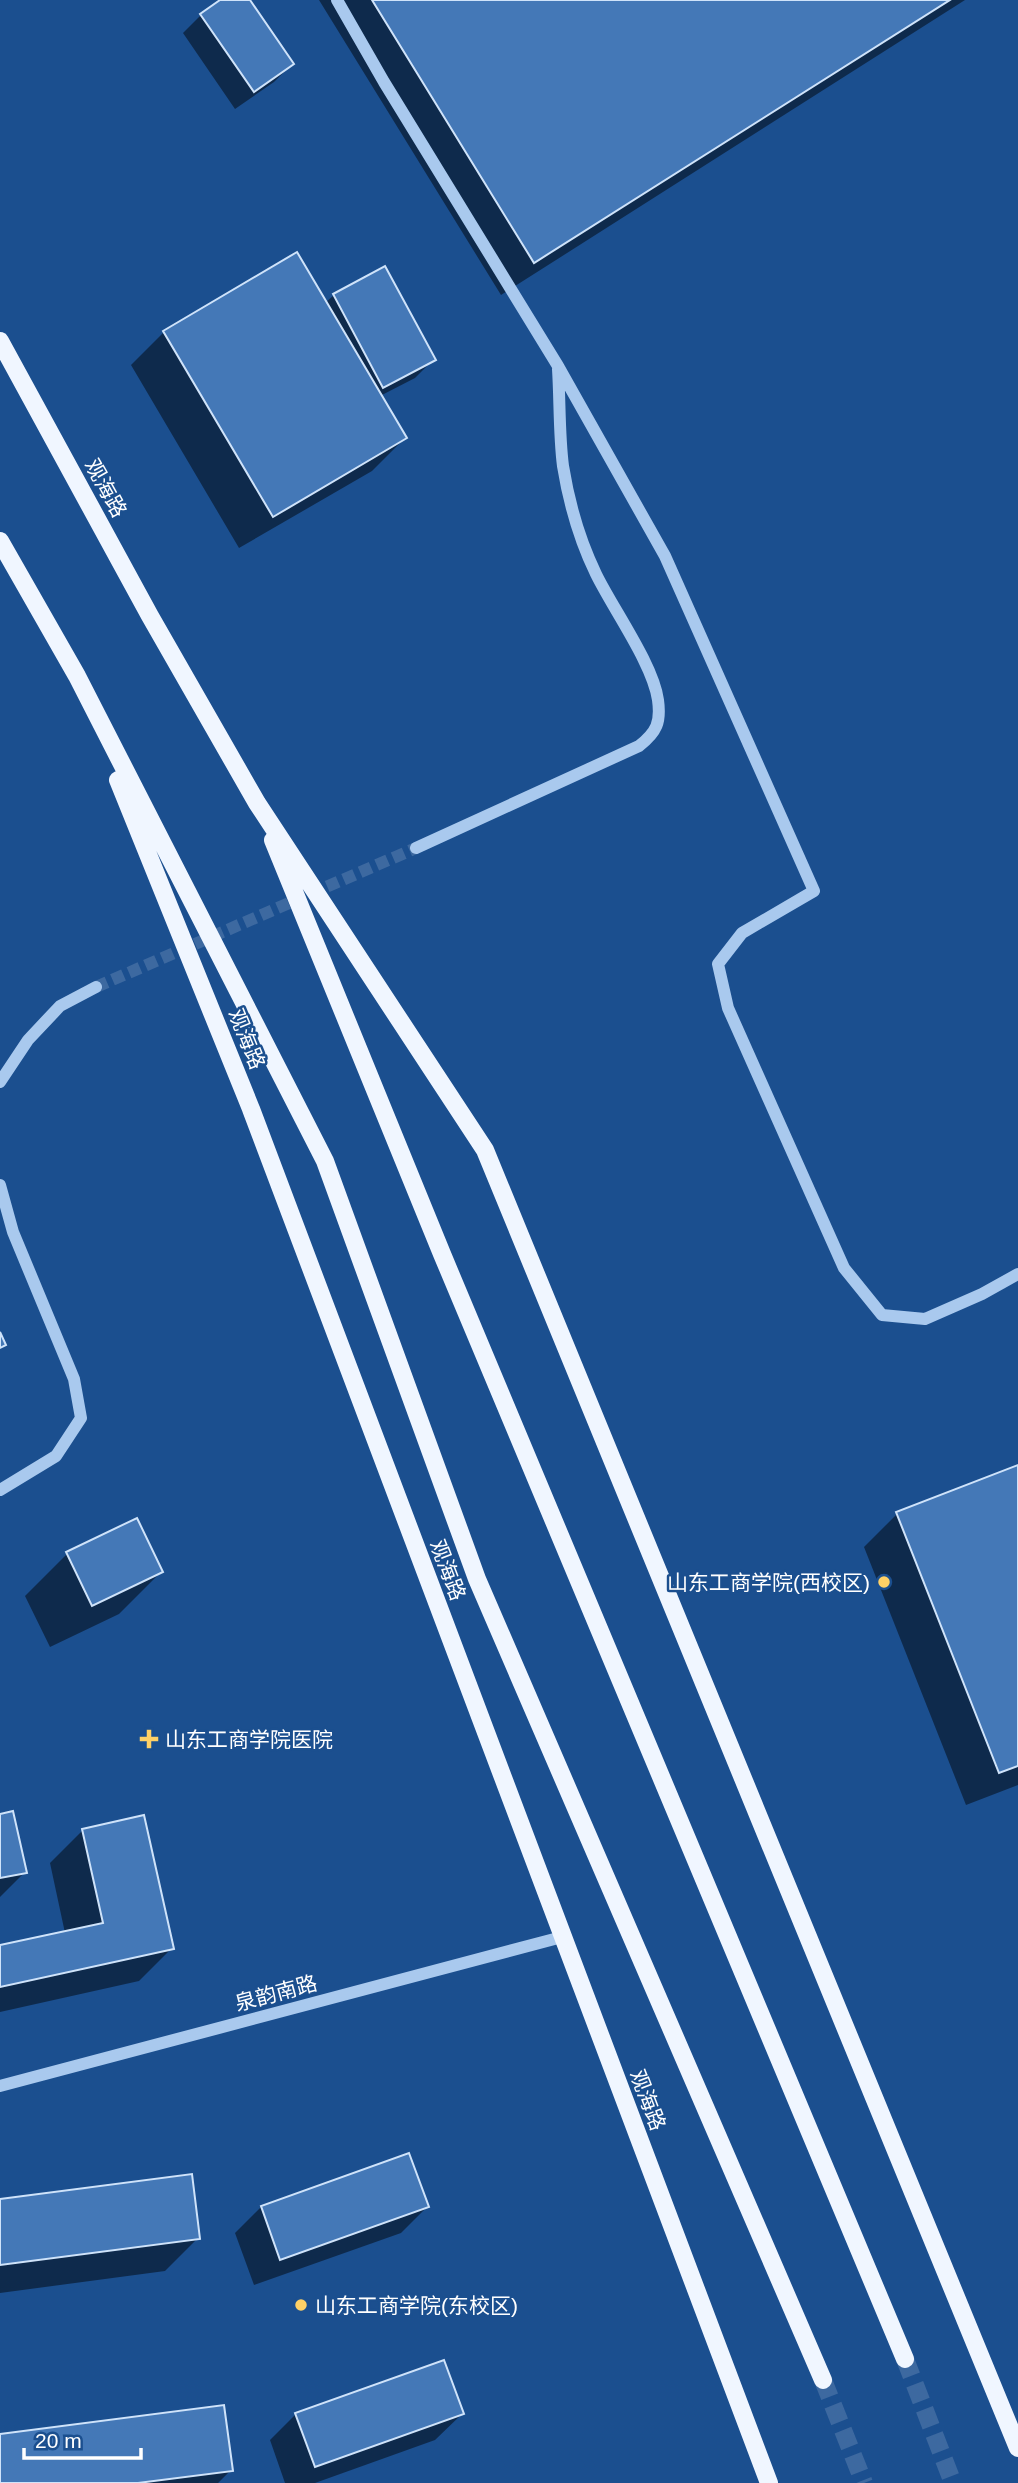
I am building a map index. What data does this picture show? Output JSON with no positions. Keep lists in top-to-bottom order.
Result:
{
  "streets": {
    "main road": ["观海路"],
    "street": ["泉韵南路"]
  },
  "crossings": [
    ["观海路", "泉韵南路"]
  ],
  "places": {
    "other": ["山东工商学院(西校区)", "山东工商学院(东校区)"],
    "health": ["山东工商学院医院"]
  },
  "scale_bar": "20 m"
}
